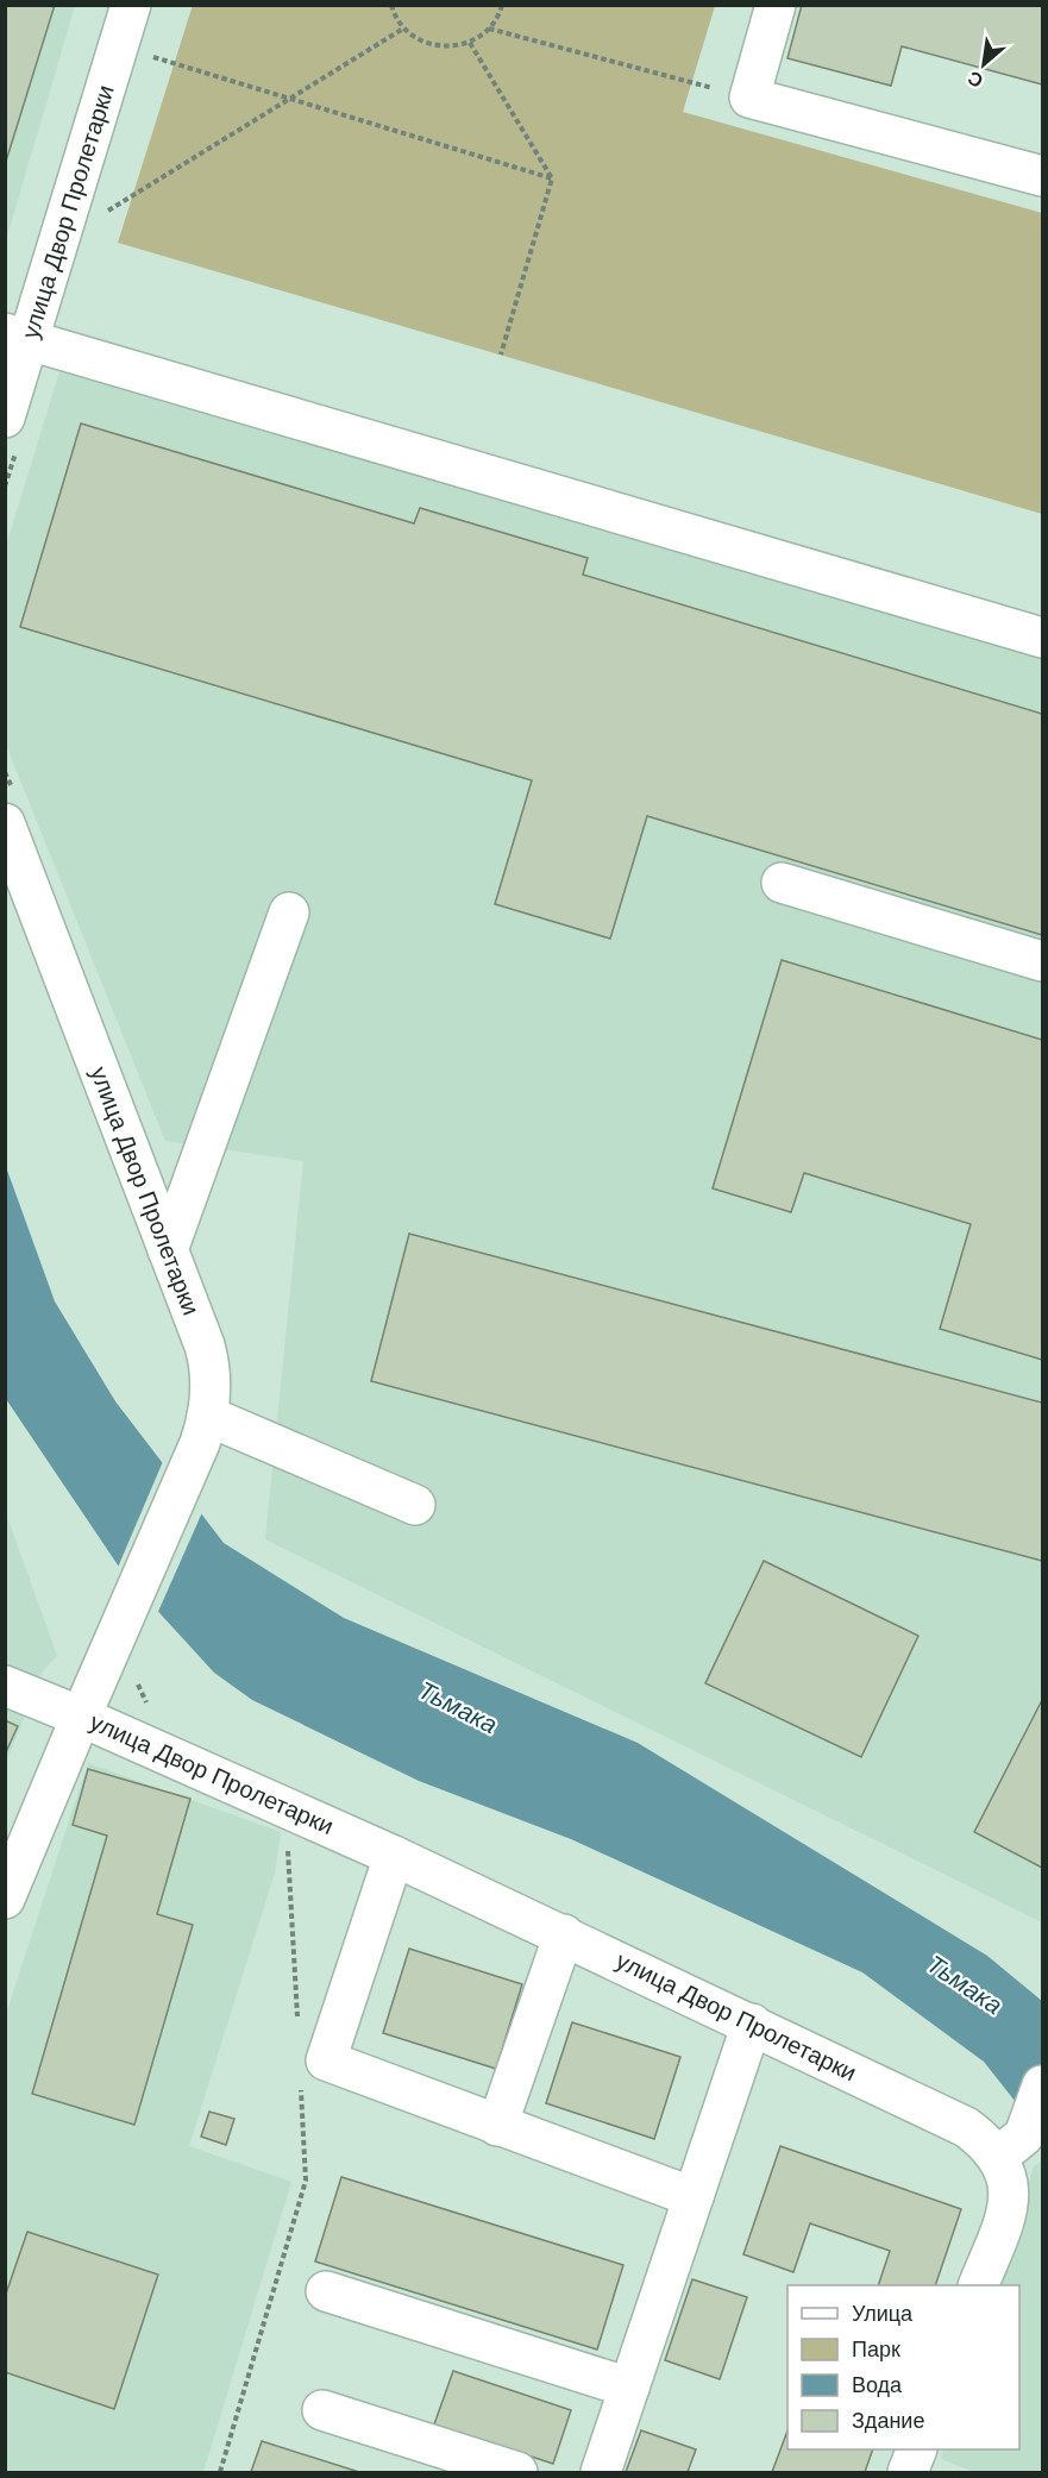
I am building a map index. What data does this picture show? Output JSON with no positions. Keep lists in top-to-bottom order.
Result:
{
  "streets": {
    "street": ["улица Двор Пролетарки"]
  },
  "water": ["Тьмака"],
  "legend": [
    "Улица",
    "Парк",
    "Вода",
    "Здание"
  ],
  "north": "bottom left"
}
